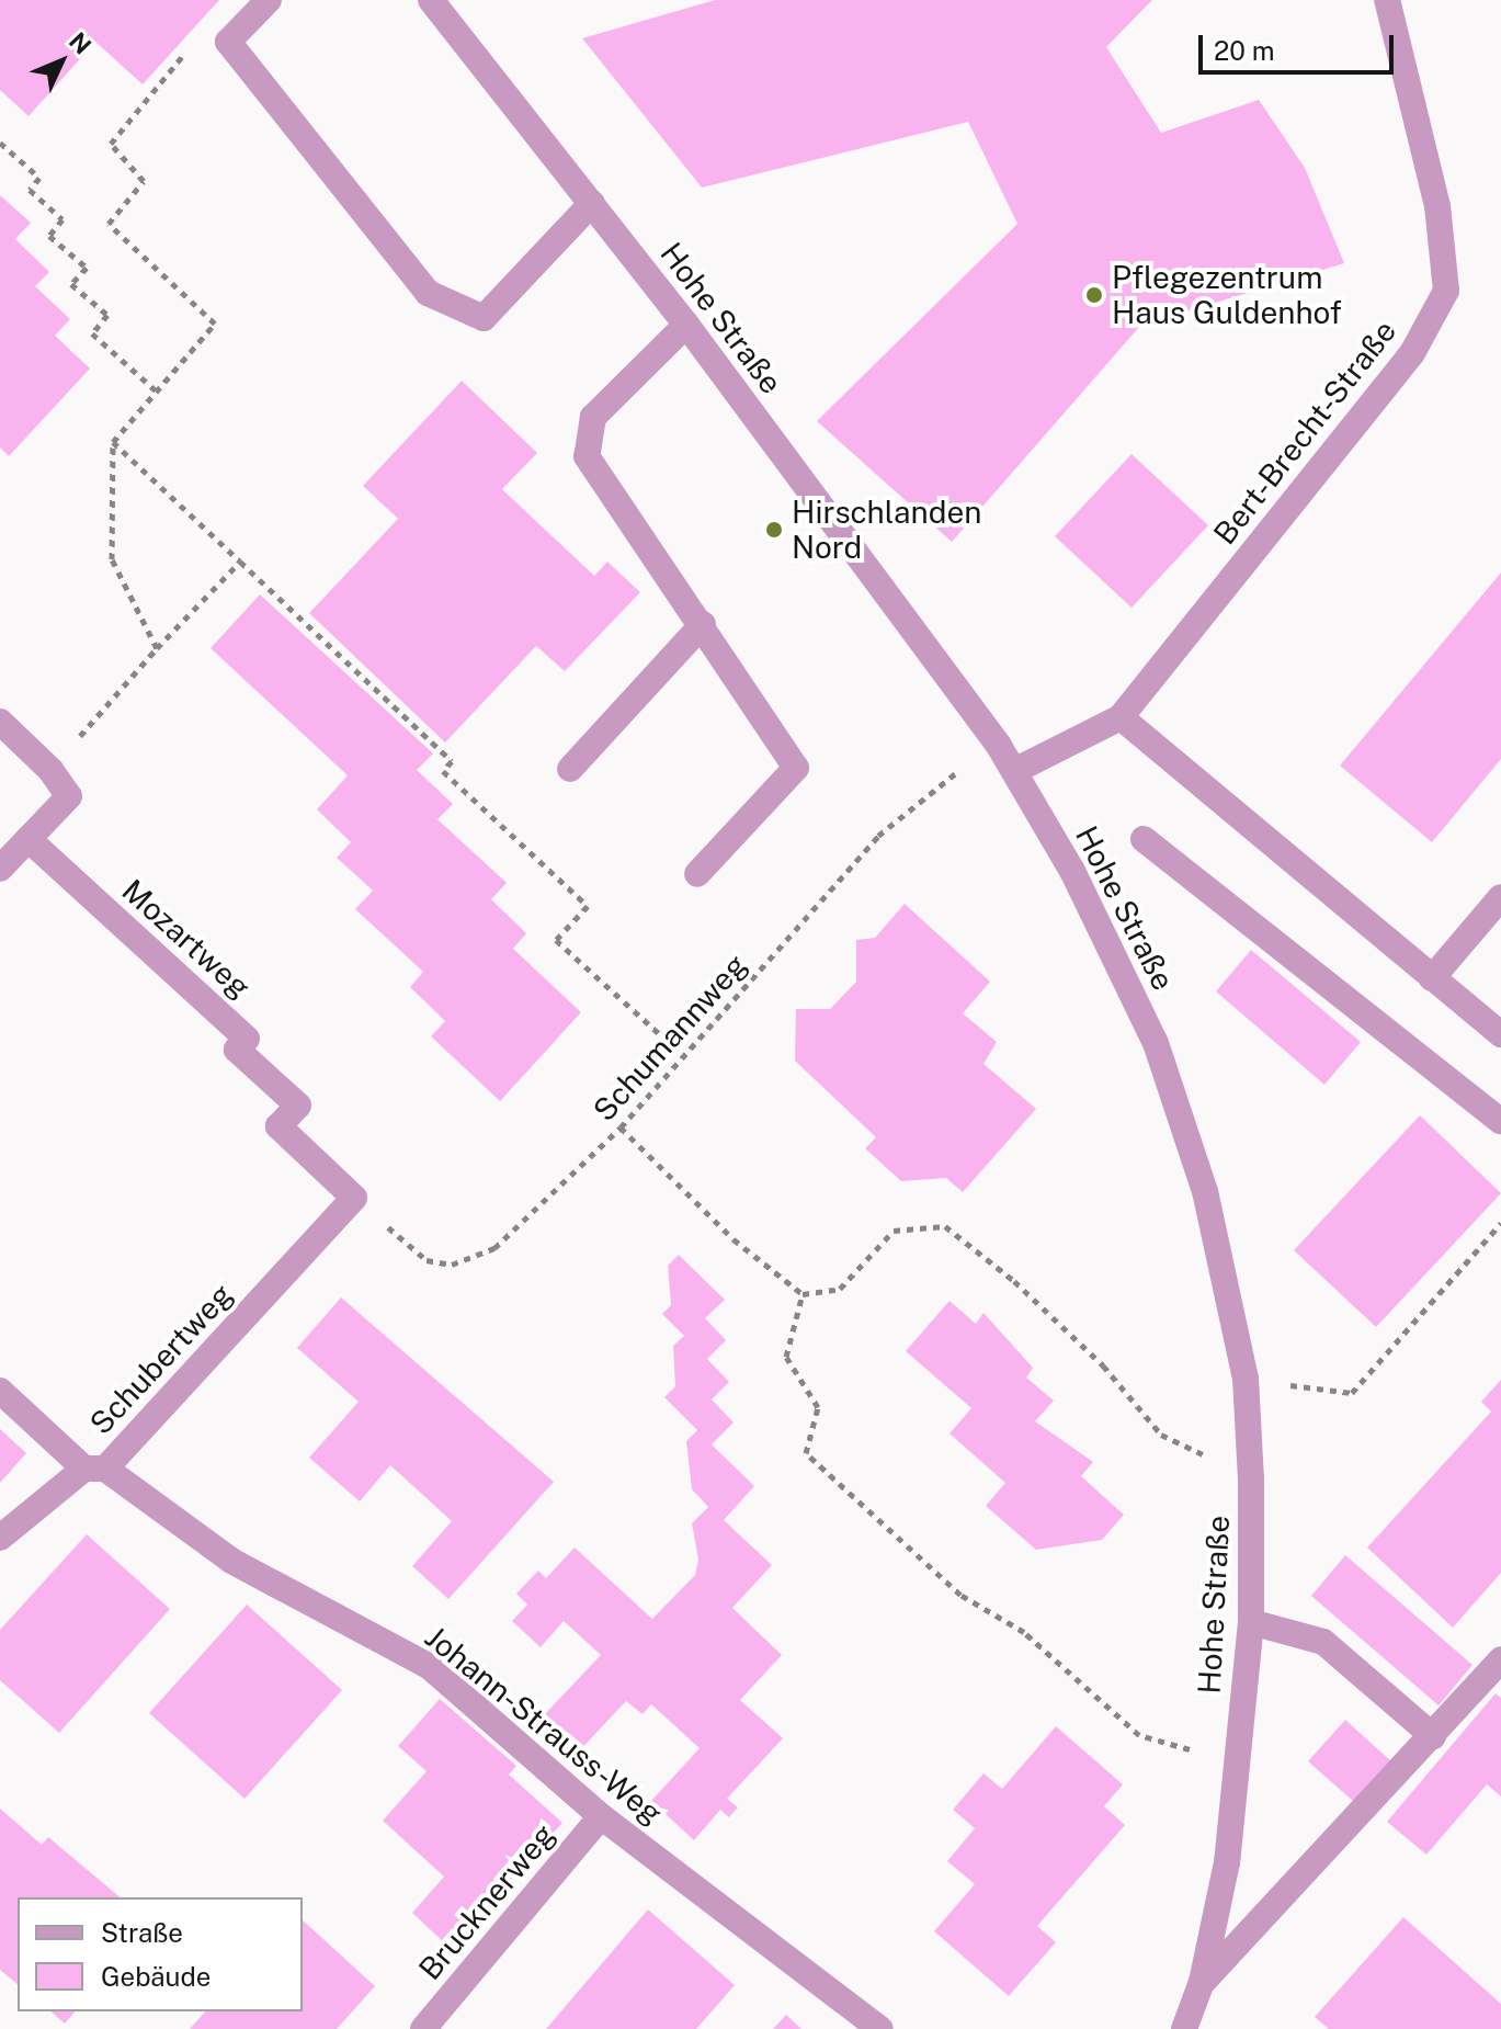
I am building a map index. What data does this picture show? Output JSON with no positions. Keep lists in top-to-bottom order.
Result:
{
  "streets": {
    "street": [
      "Hohe Straße",
      "Bert-Brecht-Straße",
      "Mozartweg",
      "Schubertweg",
      "Johann-Strauss-Weg",
      "Brucknerweg"
    ],
    "path": ["Schumannweg"]
  },
  "crossings": [
    ["Hohe Straße", "Schumannweg"],
    ["Mozartweg", "Schumannweg"],
    ["Mozartweg", "Schubertweg"],
    ["Schumannweg", "Schubertweg"],
    ["Schubertweg", "Johann-Strauss-Weg"],
    ["Johann-Strauss-Weg", "Brucknerweg"]
  ],
  "places": ["Pflegezentrum Haus Guldenhof", "Hirschlanden Nord"],
  "legend": ["Straße", "Gebäude"],
  "scale_bar": "20 m",
  "north": "top right"
}
